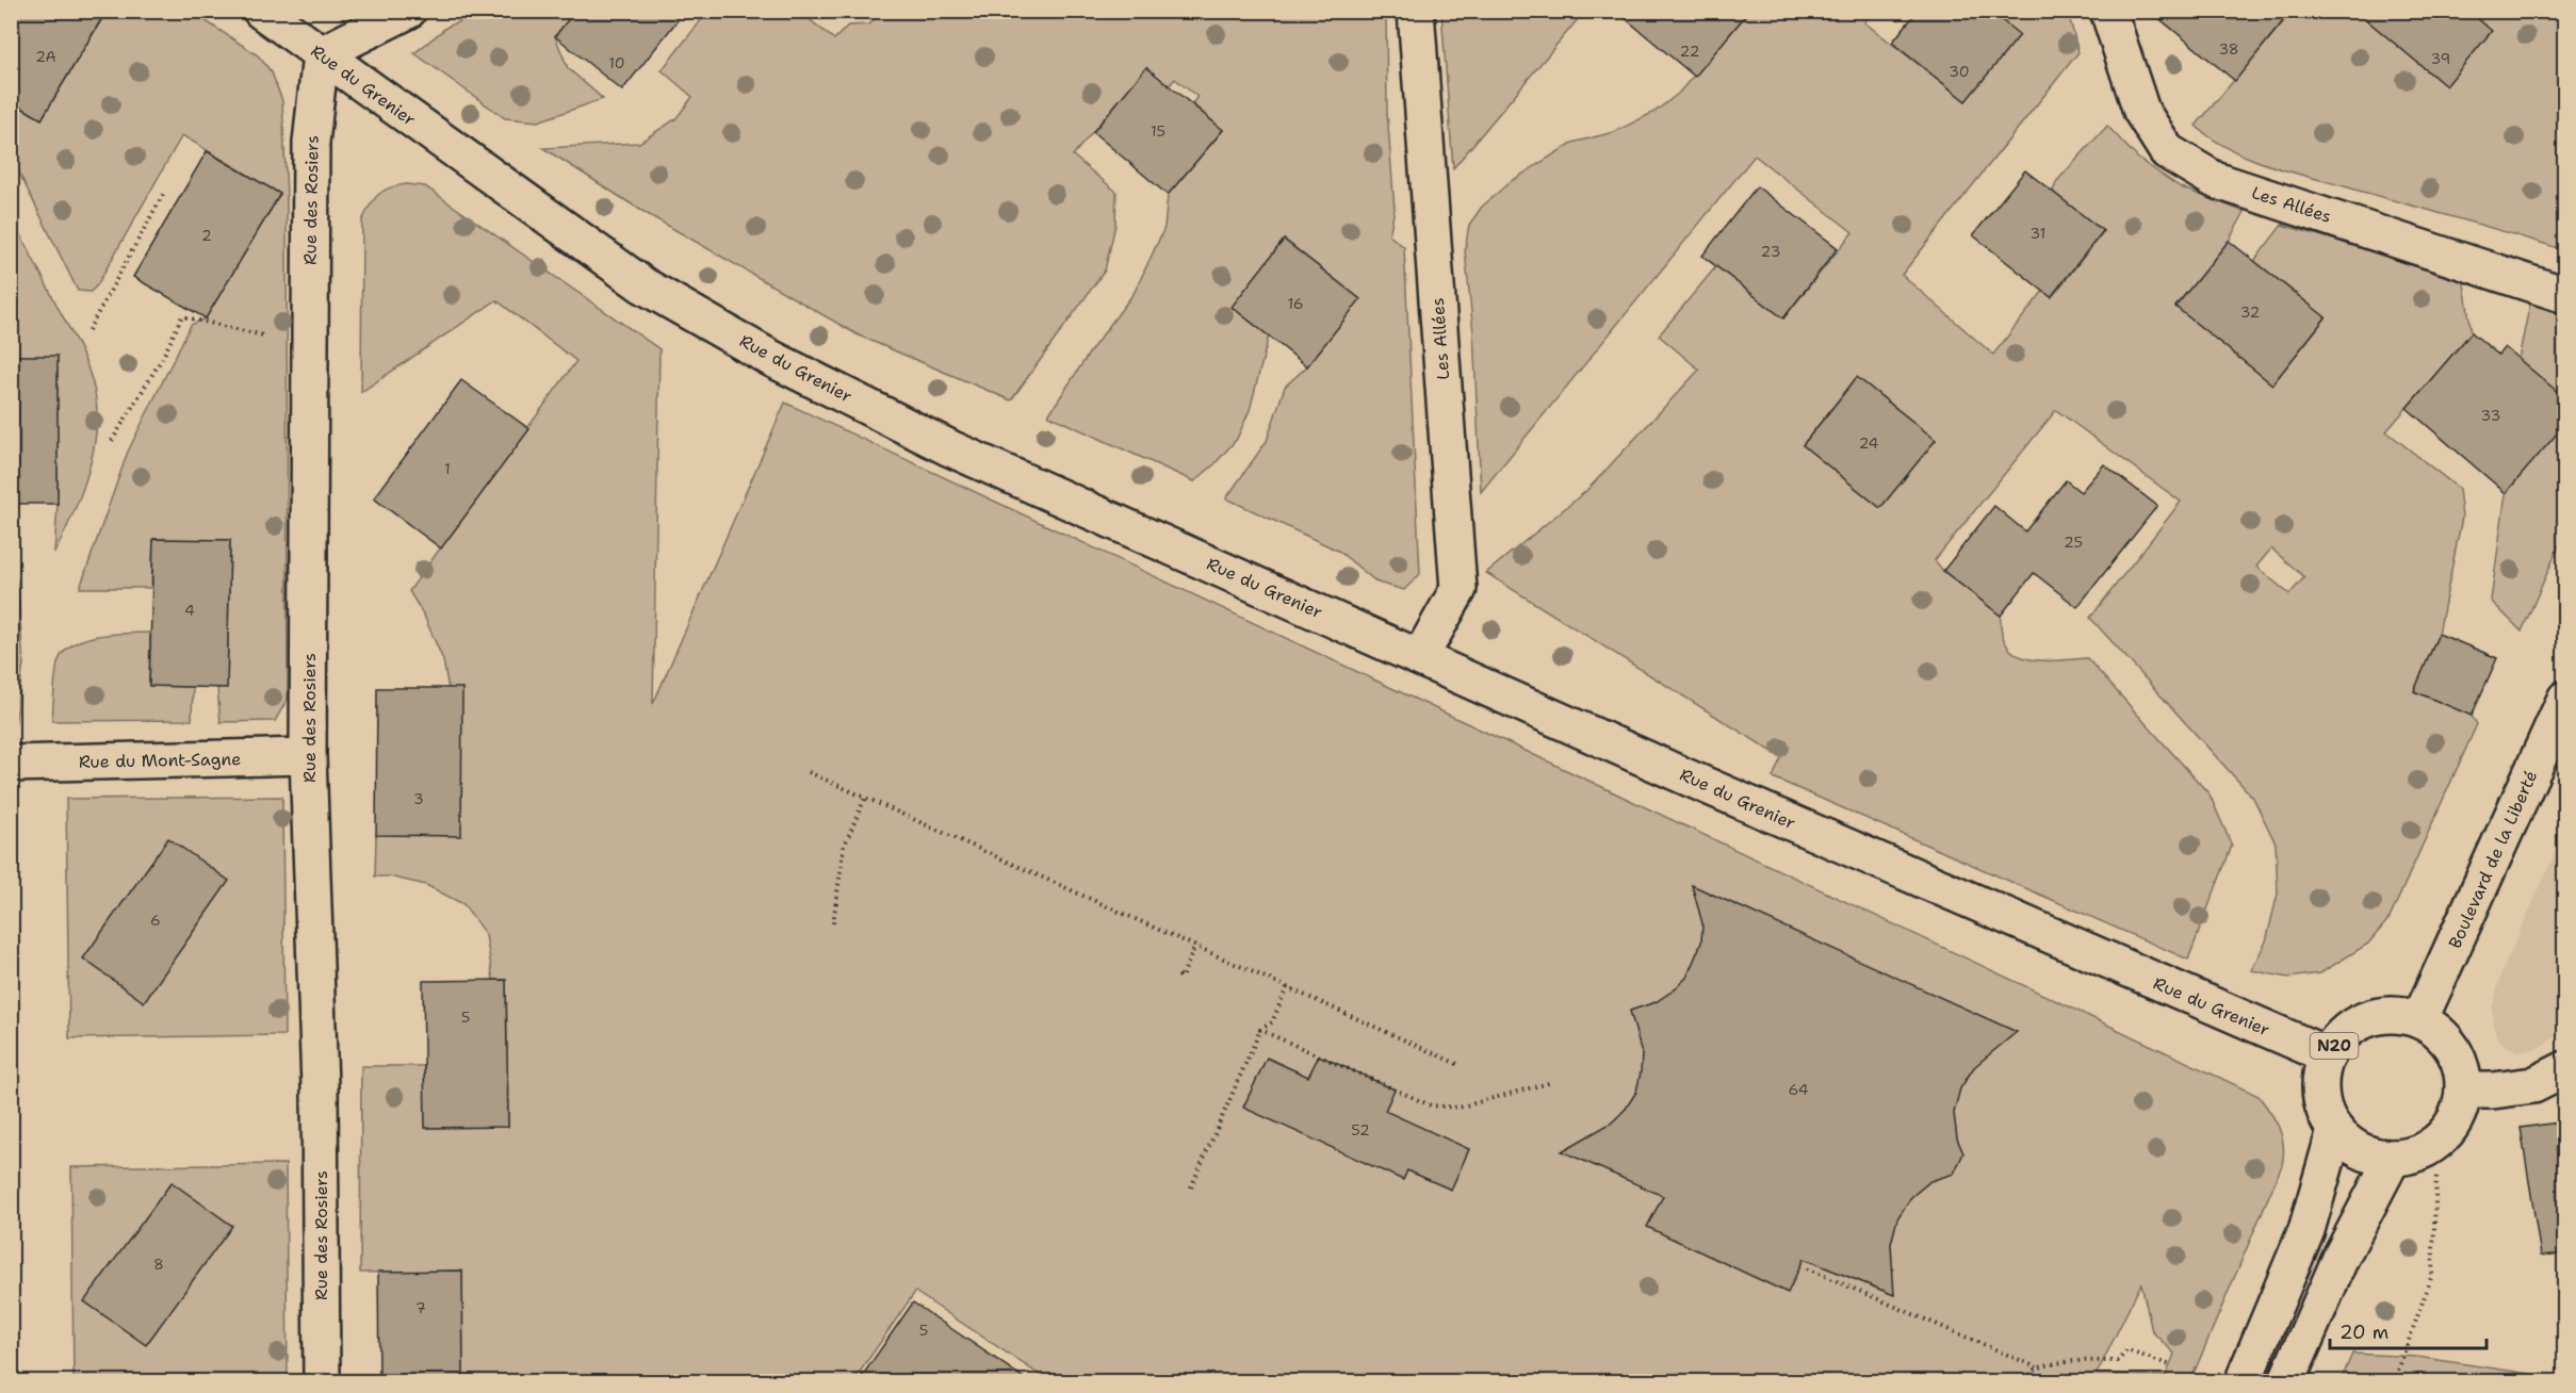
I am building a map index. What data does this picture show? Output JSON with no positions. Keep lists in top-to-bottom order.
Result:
{
  "streets": {
    "street": [
      "Rue du Grenier",
      "Rue des Rosiers",
      "Les Allées",
      "Rue du Mont-Sagne",
      "Boulevard de la Liberté",
      "N20"
    ]
  },
  "crossings": [
    ["Rue du Grenier", "Rue des Rosiers"],
    ["Rue du Grenier", "Les Allées"],
    ["Rue du Grenier", "Boulevard de la Liberté"],
    ["Rue du Grenier", "N20"],
    ["Rue des Rosiers", "Rue du Mont-Sagne"],
    ["Boulevard de la Liberté", "N20"]
  ],
  "house_numbers": [
    "38",
    "22",
    "2A",
    "39",
    "10",
    "30",
    "15",
    "31",
    "2",
    "23",
    "16",
    "32",
    "33",
    "24",
    "1",
    "25",
    "4",
    "3",
    "6",
    "5",
    "64",
    "52",
    "8",
    "7",
    "5"
  ],
  "scale_bar": "20 m"
}
